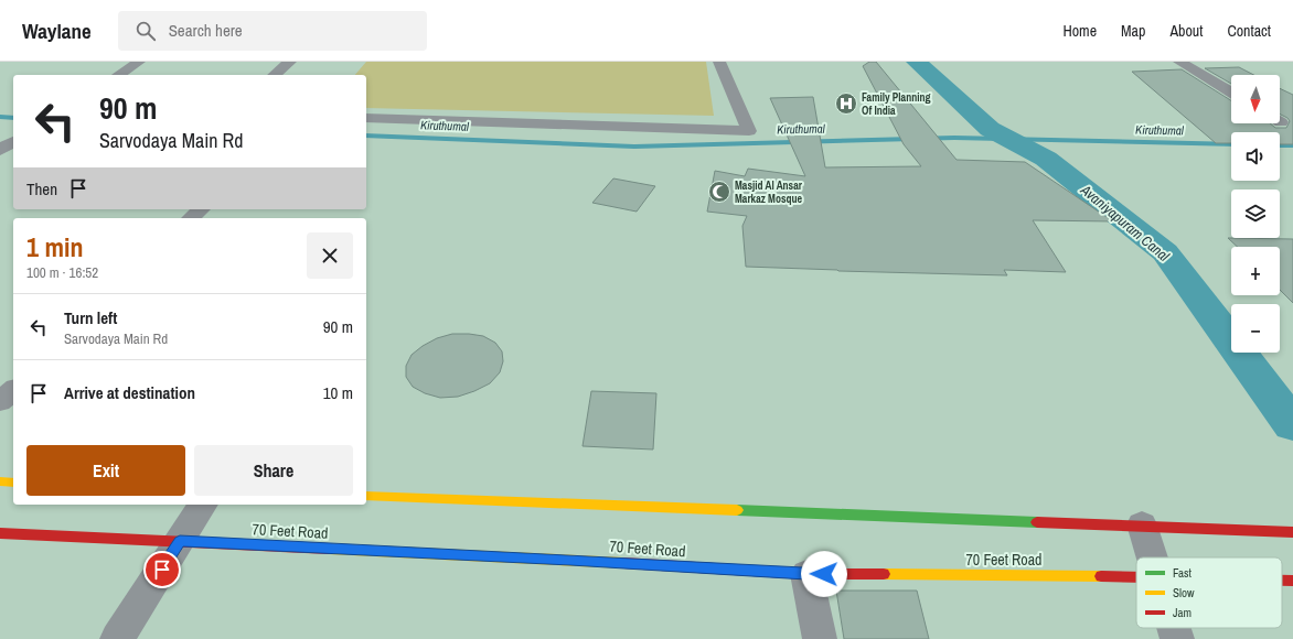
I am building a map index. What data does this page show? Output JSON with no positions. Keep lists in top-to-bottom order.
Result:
{
  "streets": {
    "main road": ["70 Feet Road"]
  },
  "water": ["Kiruthumal", "Avaniyapuram Canal"],
  "places": {
    "hospital": ["Family Planning Of India"],
    "mosque": ["Masjid Al Ansar Markaz Mosque"]
  },
  "legend": ["Fast", "Slow", "Jam"],
  "north": "bottom",
  "page": {
    "header": "Waylane",
    "search": "Search here",
    "nav": [
      "Home",
      "Map",
      "About",
      "Contact"
    ],
    "map_buttons": ["+", "−"],
    "turn": ["90 m", "Sarvodaya Main Rd"],
    "then": "Then",
    "heading": ["1 min", "100 m · 16:52"],
    "list": [
      {
        "name": "Turn left",
        "note": "Sarvodaya Main Rd",
        "value": "90 m"
      },
      {
        "name": "Arrive at destination",
        "value": "10 m"
      }
    ],
    "buttons": ["Exit", "Share"]
  }
}
